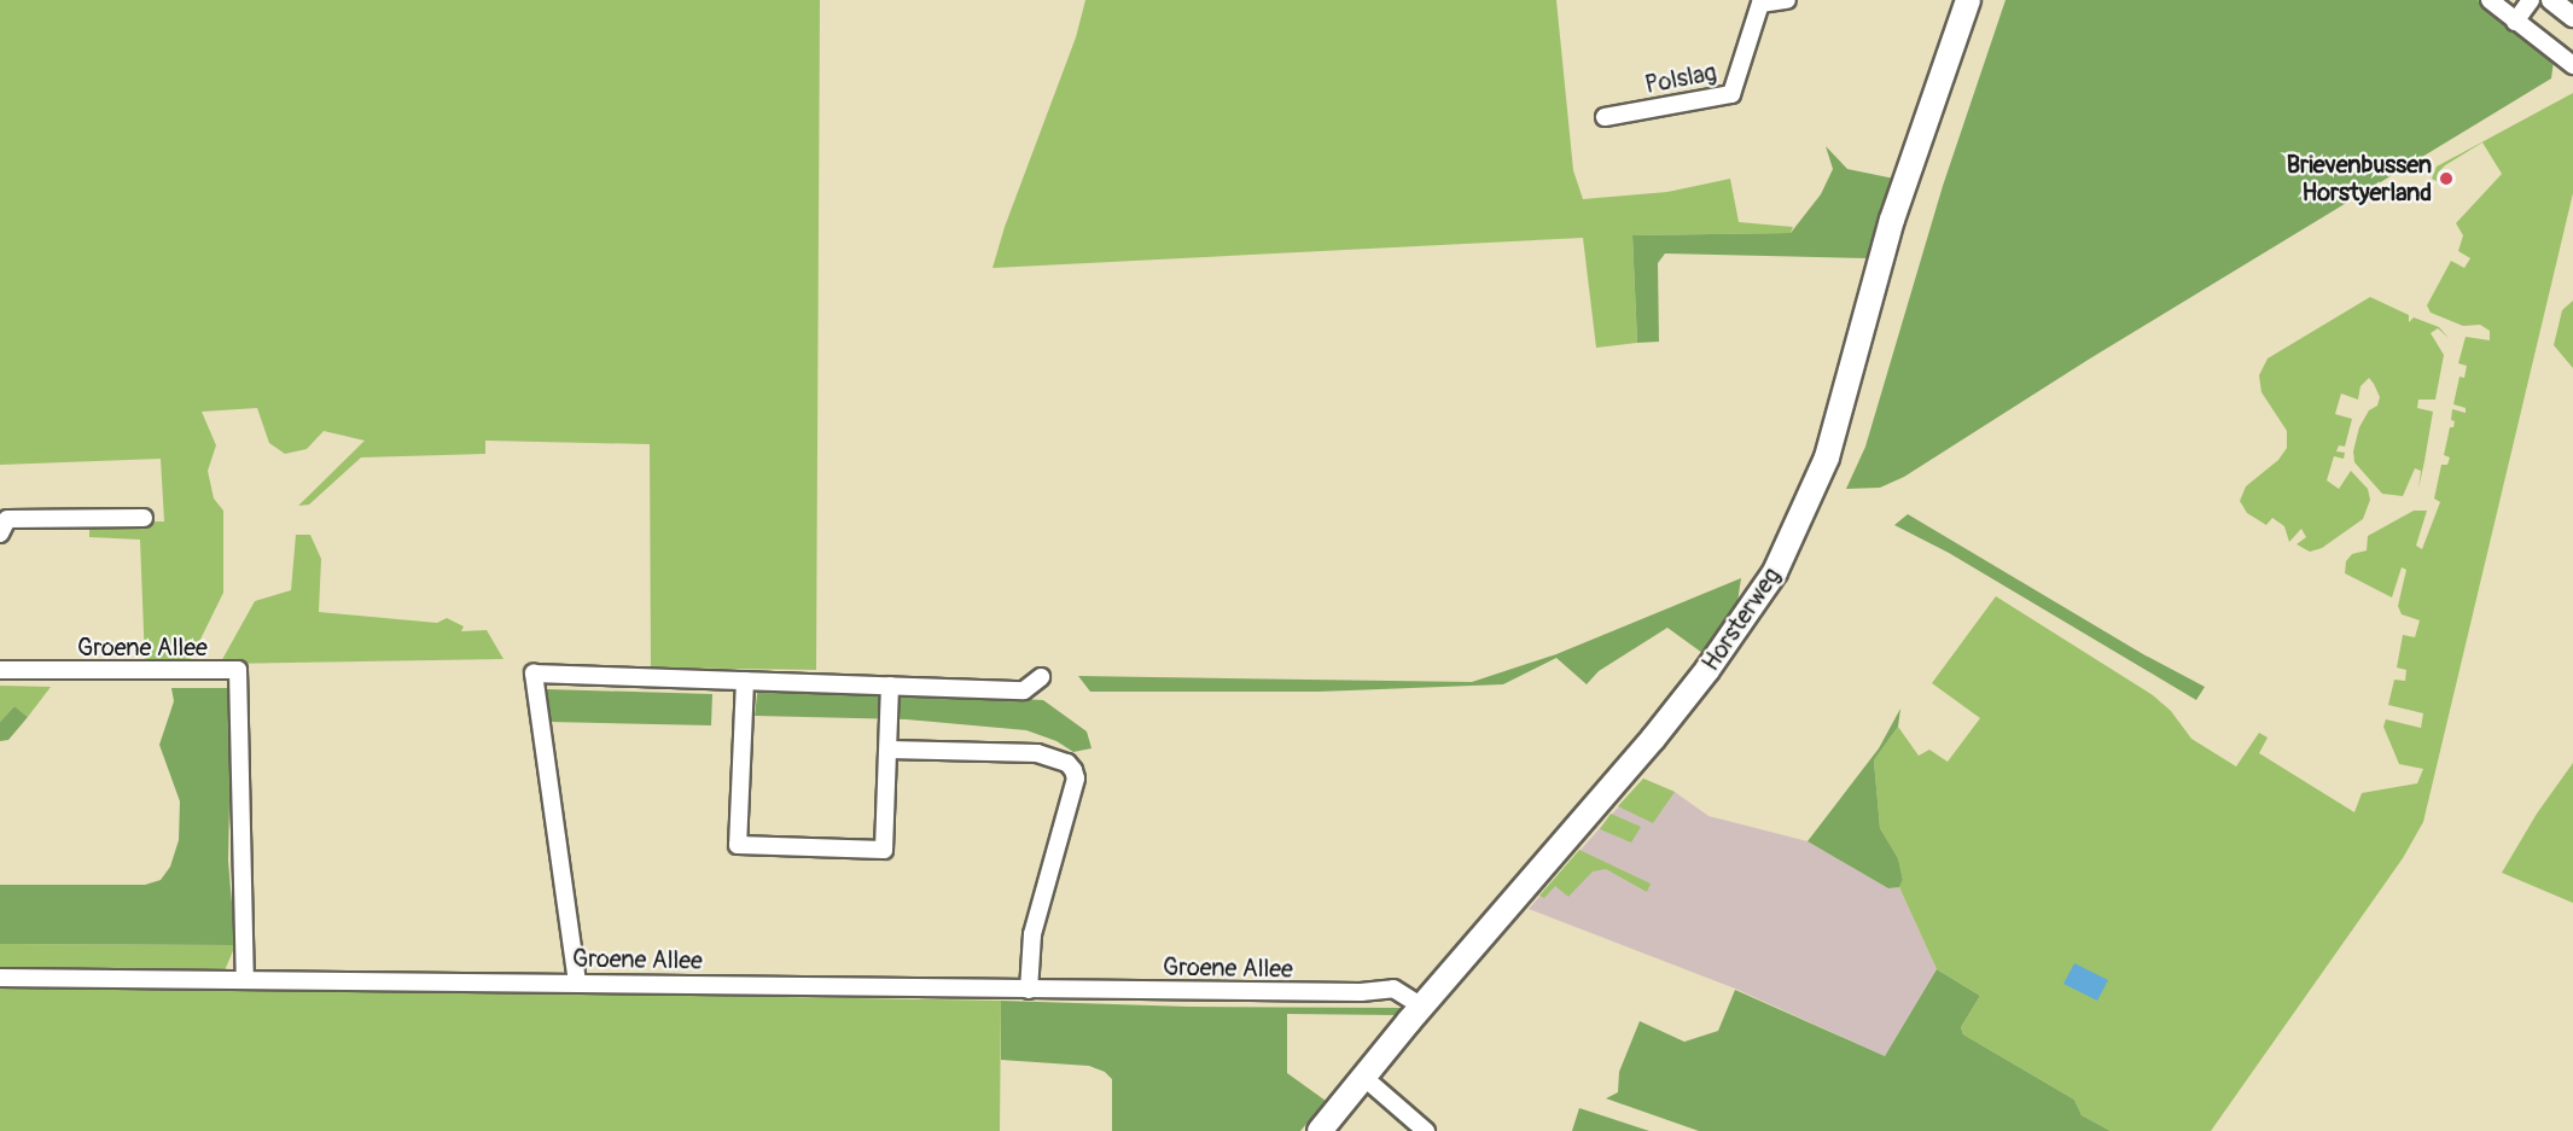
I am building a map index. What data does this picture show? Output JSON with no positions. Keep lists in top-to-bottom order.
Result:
{
  "streets": {
    "main road": ["Horsterweg"],
    "street": ["Polslag", "Groene Allee"]
  },
  "crossings": [
    ["Horsterweg", "Groene Allee"]
  ],
  "places": ["Brievenbussen Horstyerland"]
}
